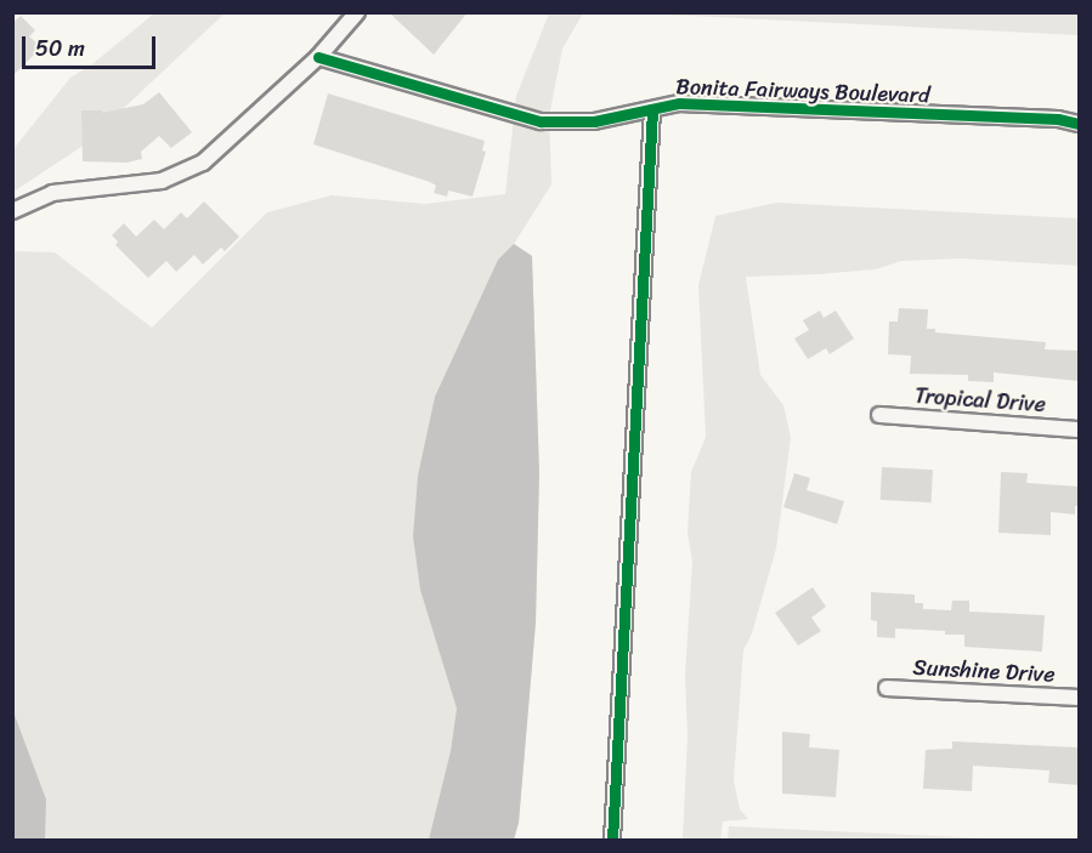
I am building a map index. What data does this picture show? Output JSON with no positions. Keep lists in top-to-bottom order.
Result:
{
  "streets": {
    "street": ["Bonita Fairways Boulevard", "Tropical Drive", "Sunshine Drive"]
  },
  "scale_bar": "50 m"
}
